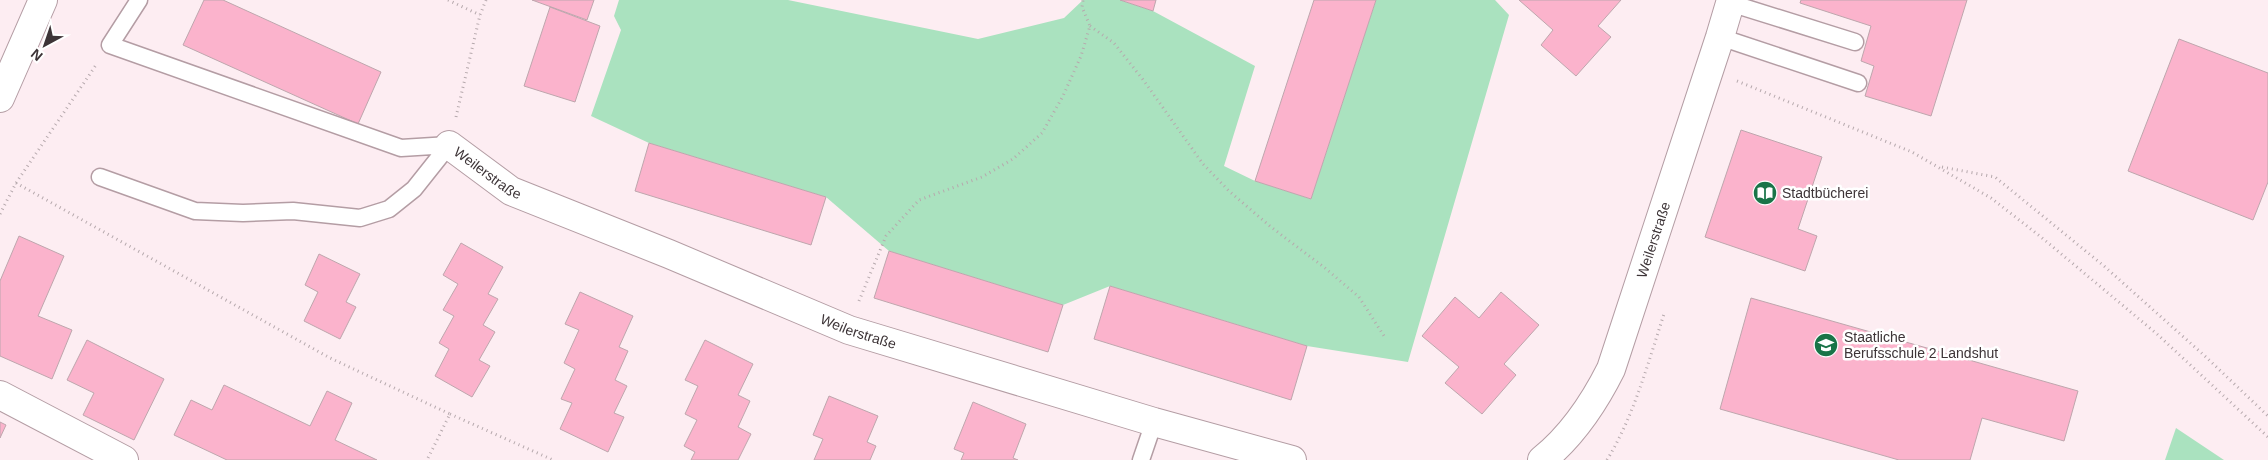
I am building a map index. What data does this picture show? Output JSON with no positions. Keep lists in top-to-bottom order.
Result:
{
  "streets": {
    "street": ["Weilerstraße"]
  },
  "places": {
    "library": ["Stadtbücherei"],
    "school or university": ["Staatliche Berufsschule 2 Landshut"]
  },
  "north": "bottom left"
}
